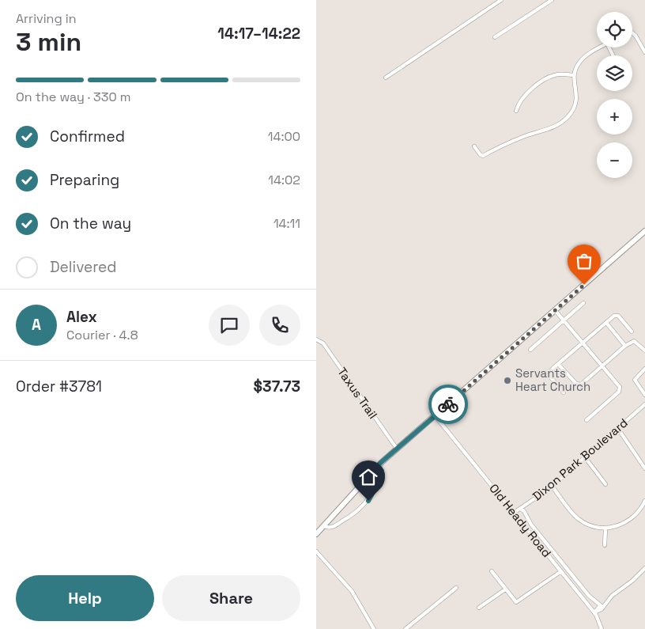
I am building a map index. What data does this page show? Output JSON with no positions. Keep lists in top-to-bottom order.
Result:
{
  "streets": {
    "street": ["Taxus Trail", "Dixon Park Boulevard", "Old Heady Road"]
  },
  "crossings": [
    ["Dixon Park Boulevard", "Old Heady Road"]
  ],
  "places": ["Servants Heart Church"],
  "page": {
    "heading": ["3 min", "Arriving in", "14:17–14:22"],
    "panel": [
      "Alex",
      "Courier · 4.8",
      "Order #3781",
      "$37.73"
    ],
    "map_buttons": ["+", "−"],
    "bar": "On the way · 330 m",
    "list": [
      ["Confirmed", "14:00"],
      ["Preparing", "14:02"],
      ["On the way", "14:11"],
      "Delivered"
    ],
    "round": "A",
    "buttons": ["Help", "Share"]
  }
}
